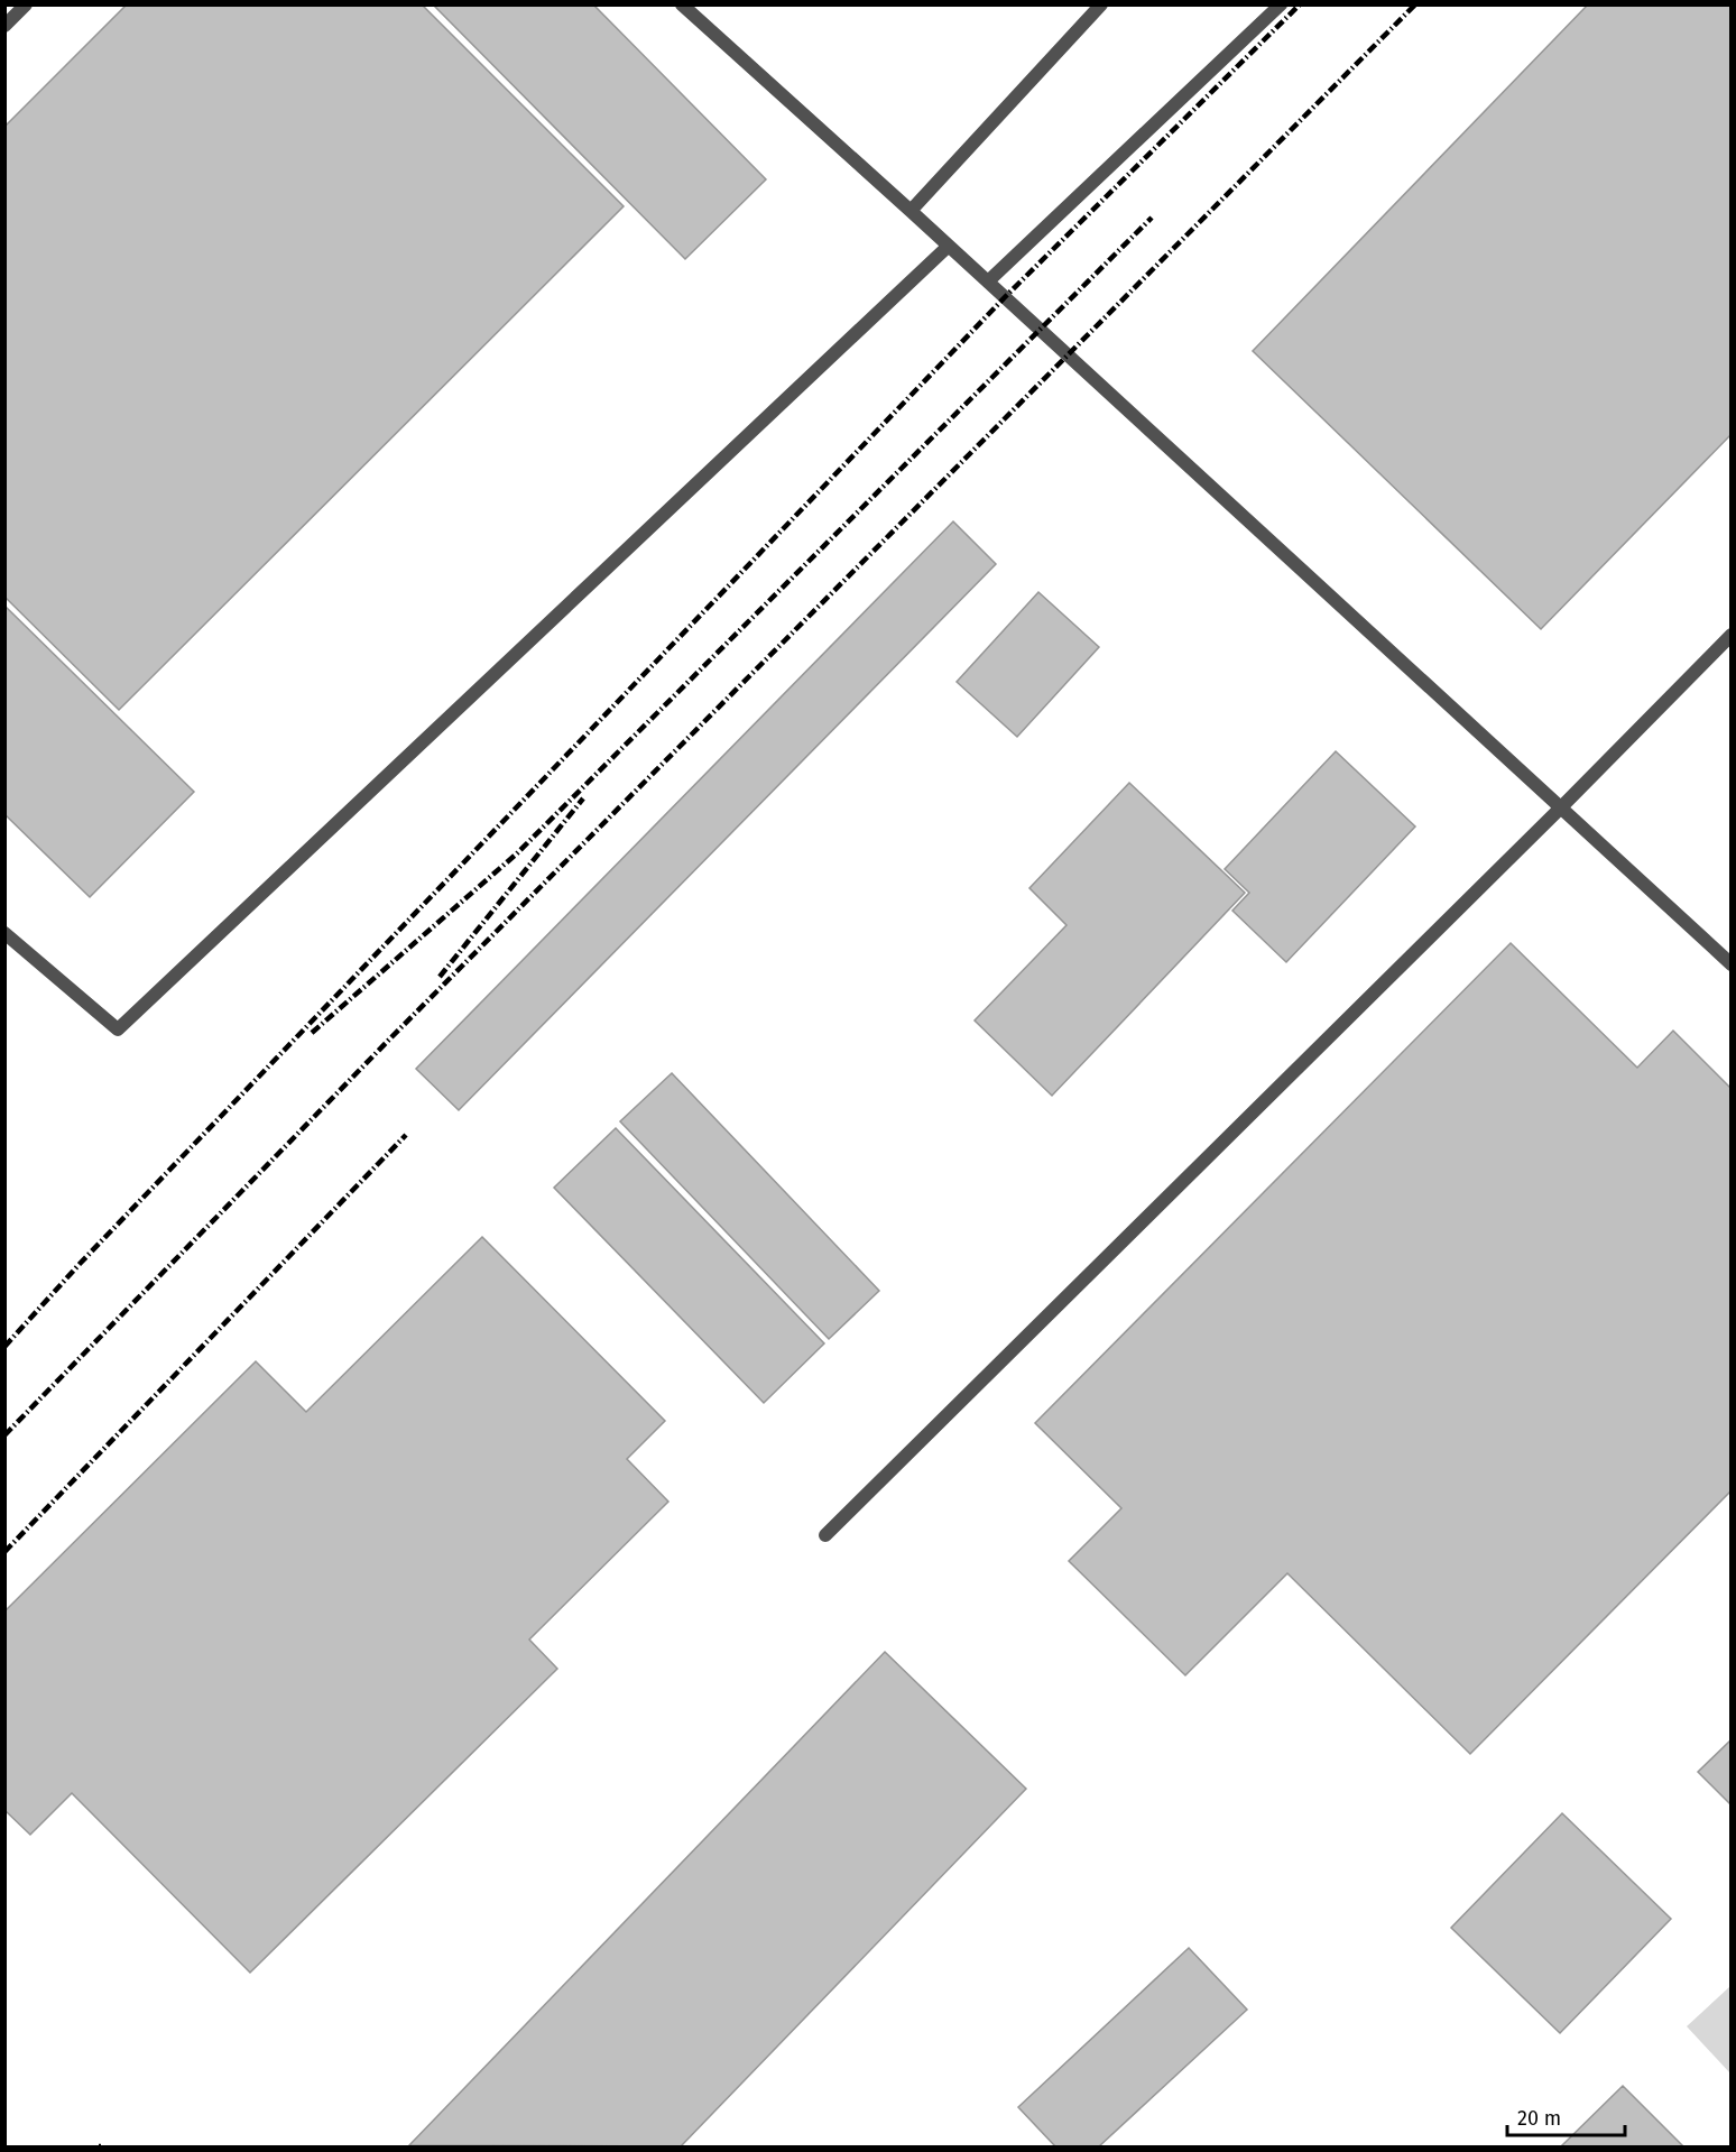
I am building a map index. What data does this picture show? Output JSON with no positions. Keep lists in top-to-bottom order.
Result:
{
  "scale_bar": "20 m"
}
